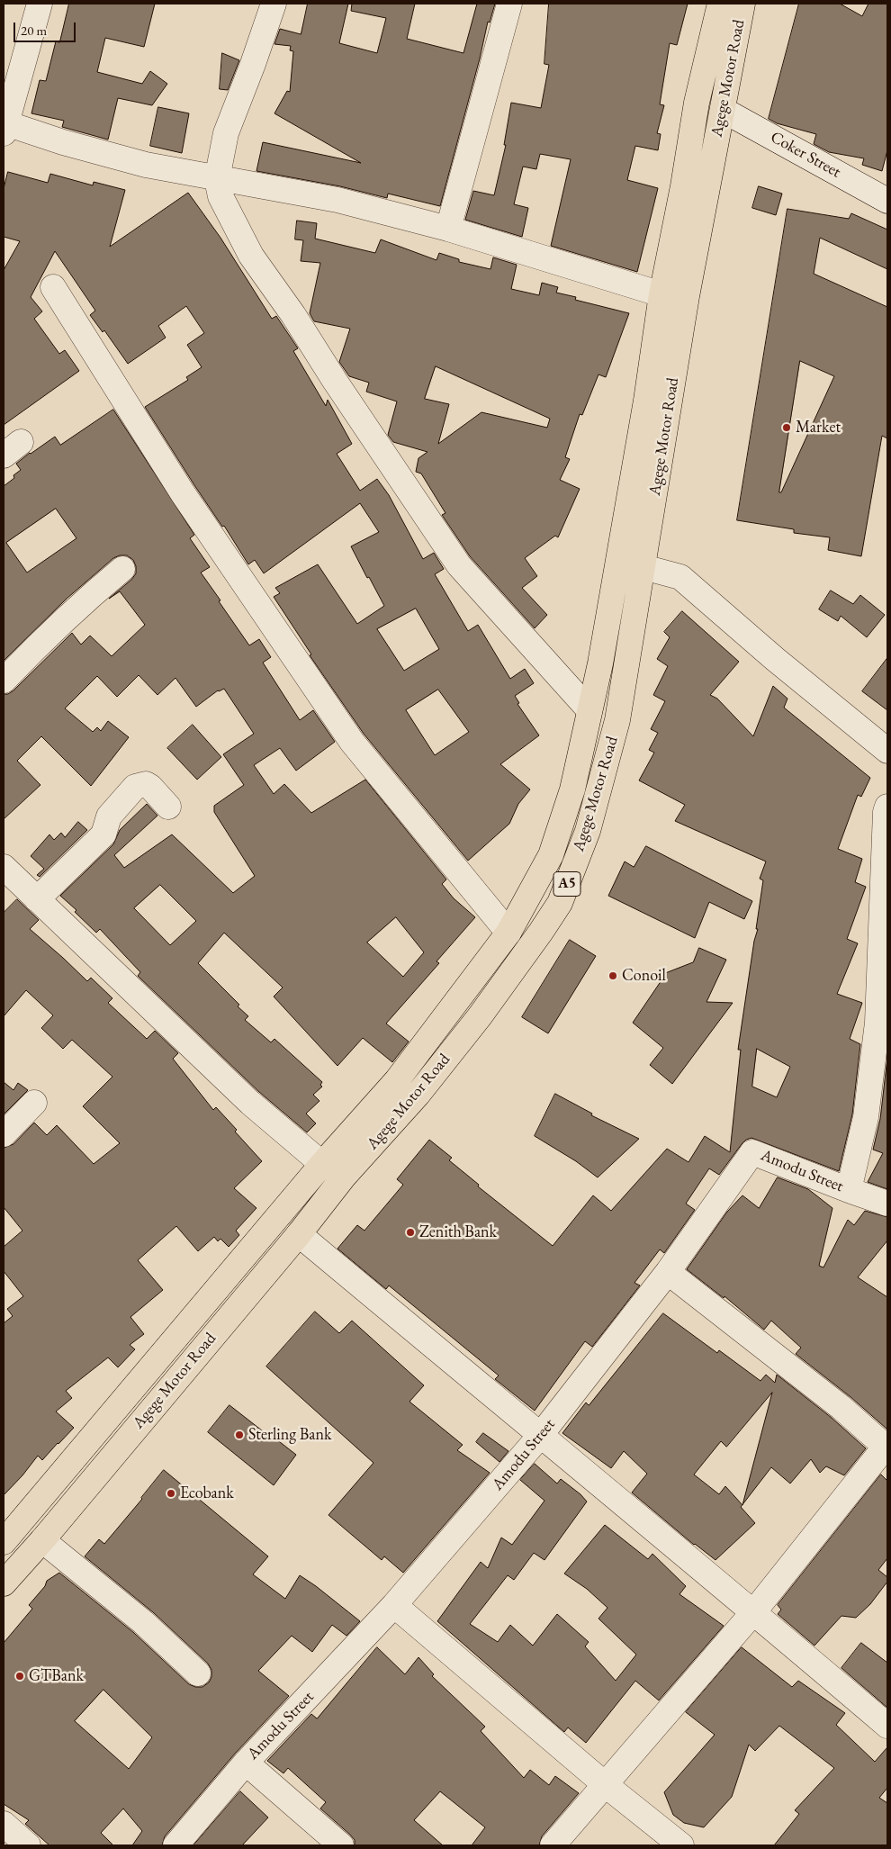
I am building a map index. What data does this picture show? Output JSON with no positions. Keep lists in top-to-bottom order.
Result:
{
  "streets": {
    "highway": ["Agege Motor Road", "A5"],
    "street": ["Coker Street", "Amodu Street"]
  },
  "crossings": [
    ["Agege Motor Road", "Coker Street"]
  ],
  "places": [
    "Market",
    "Conoil",
    "Zenith Bank",
    "Sterling Bank",
    "Ecobank",
    "GTBank"
  ],
  "scale_bar": "20 m"
}
